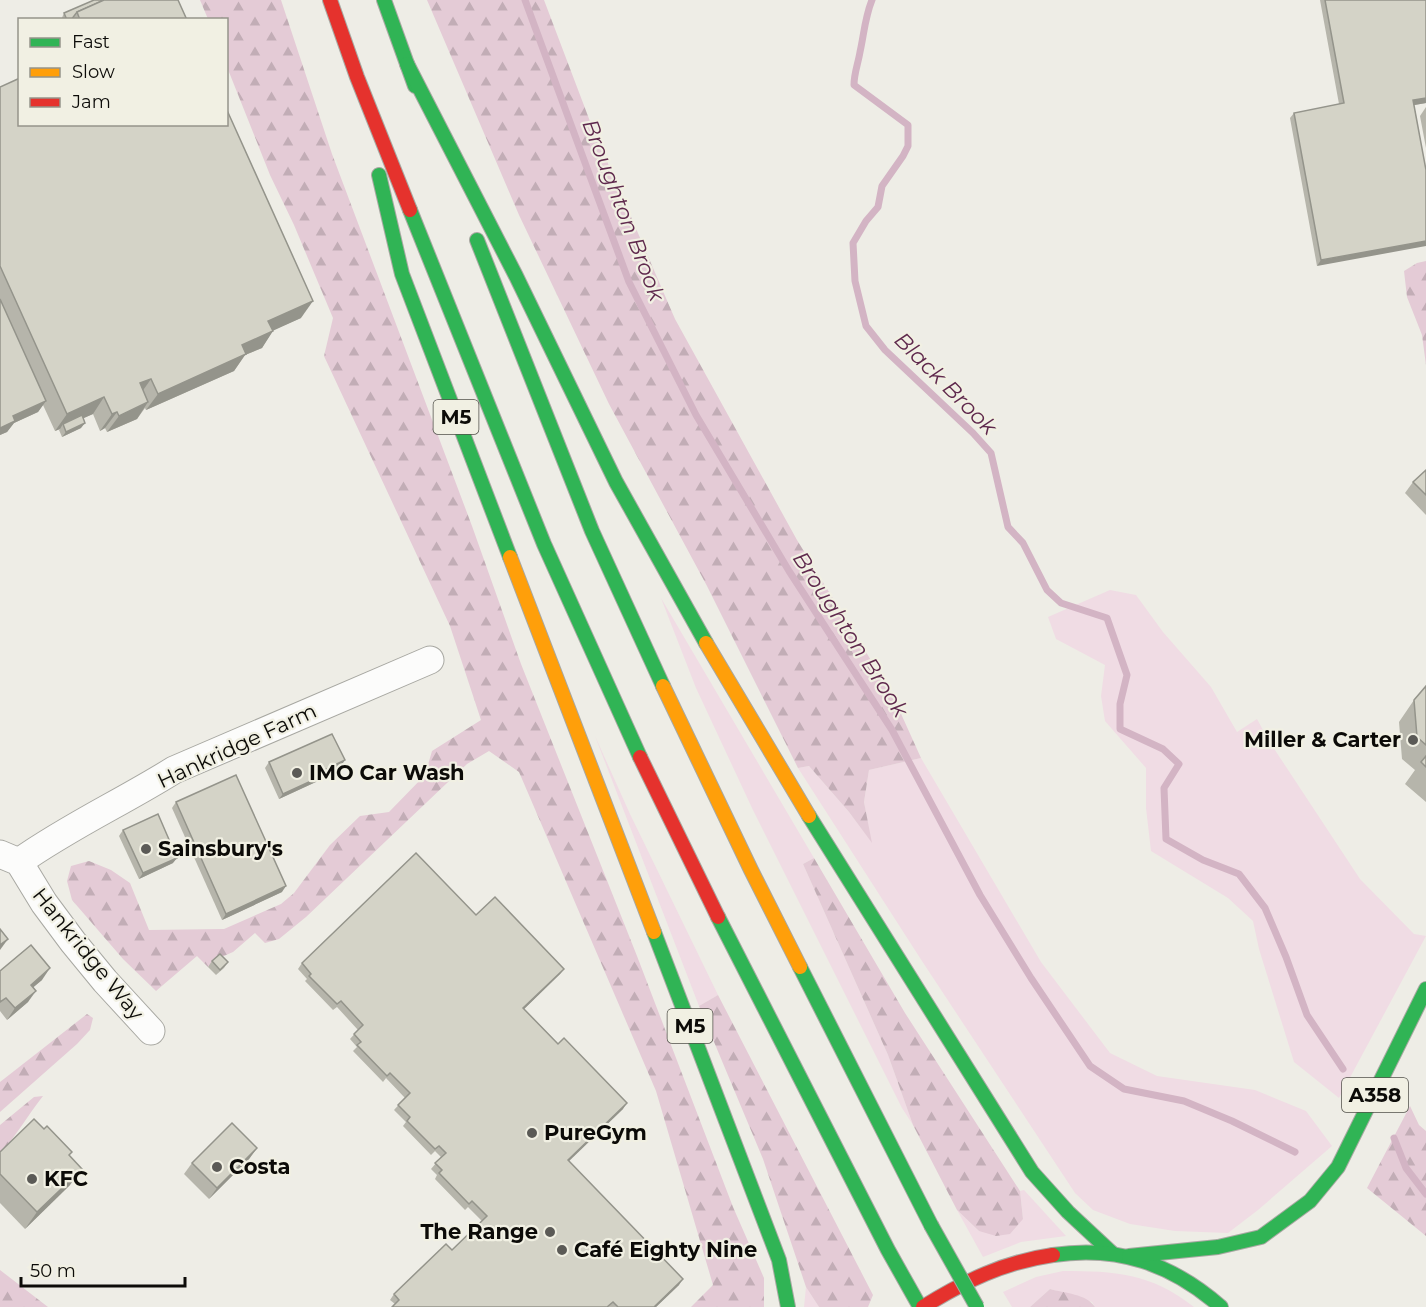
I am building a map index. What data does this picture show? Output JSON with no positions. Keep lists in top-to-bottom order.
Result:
{
  "streets": {
    "highway": ["M5", "A358"],
    "street": ["Hankridge Farm", "Hankridge Way"]
  },
  "crossings": [
    ["Hankridge Farm", "Hankridge Way"]
  ],
  "water": ["Broughton Brook", "Black Brook"],
  "places": [
    "Miller & Carter",
    "IMO Car Wash",
    "Sainsbury's",
    "PureGym",
    "Costa",
    "KFC",
    "The Range",
    "Café Eighty Nine"
  ],
  "legend": ["Fast", "Slow", "Jam"],
  "scale_bar": "50 m"
}
